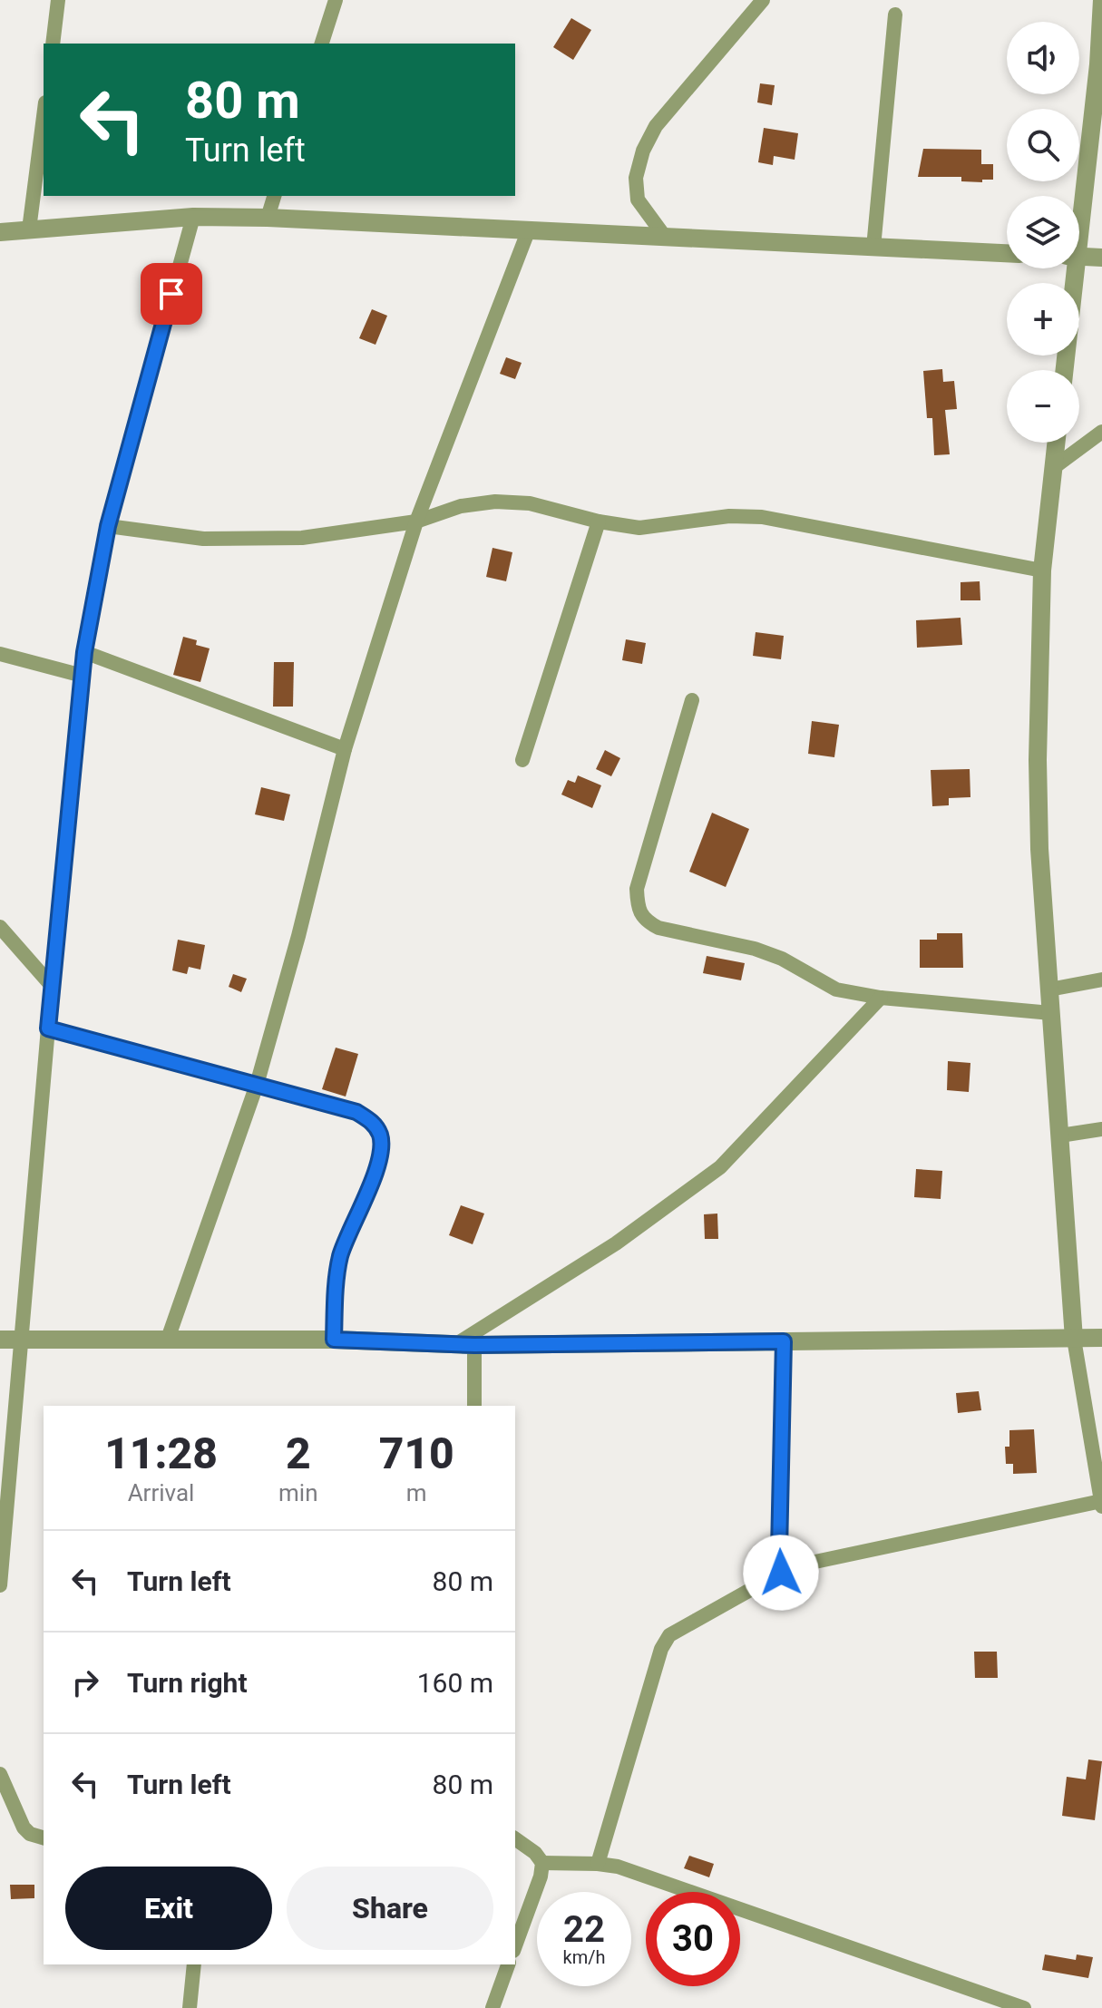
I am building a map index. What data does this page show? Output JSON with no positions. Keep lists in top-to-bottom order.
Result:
{
  "page": {
    "map_buttons": ["+", "−"],
    "turn": ["80 m", "Turn left"],
    "eta": [
      "11:28",
      "Arrival",
      "2",
      "min",
      "710",
      "m"
    ],
    "list": [
      {
        "name": "Turn left",
        "value": "80 m"
      },
      {
        "name": "Turn right",
        "value": "160 m"
      },
      {
        "name": "Turn left",
        "value": "80 m"
      }
    ],
    "buttons": ["Exit", "Share"],
    "speed": "22 km/h",
    "limit": "30"
  }
}
